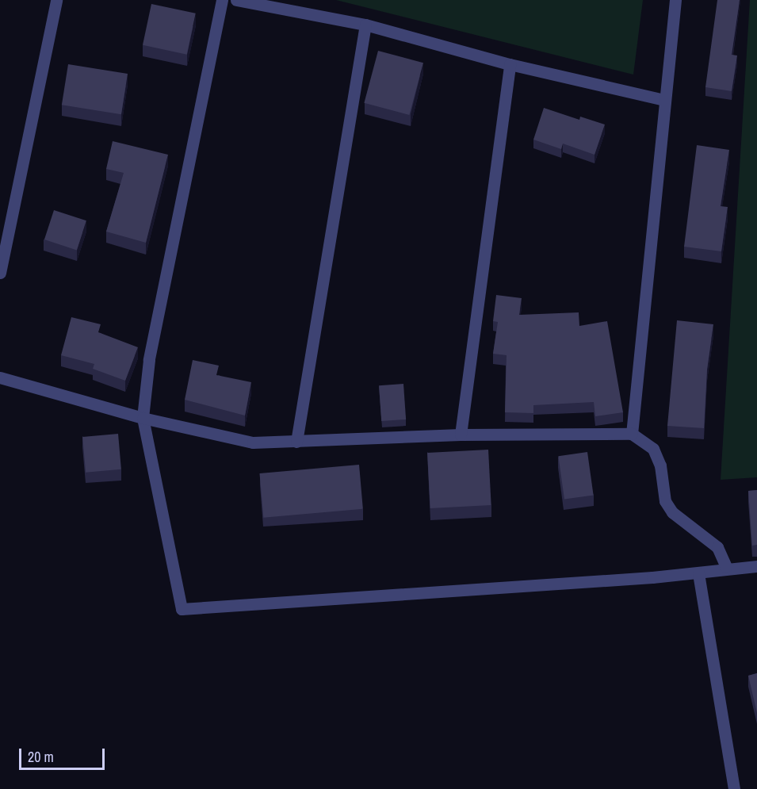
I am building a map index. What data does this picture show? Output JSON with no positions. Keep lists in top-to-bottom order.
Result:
{
  "scale_bar": "20 m"
}
